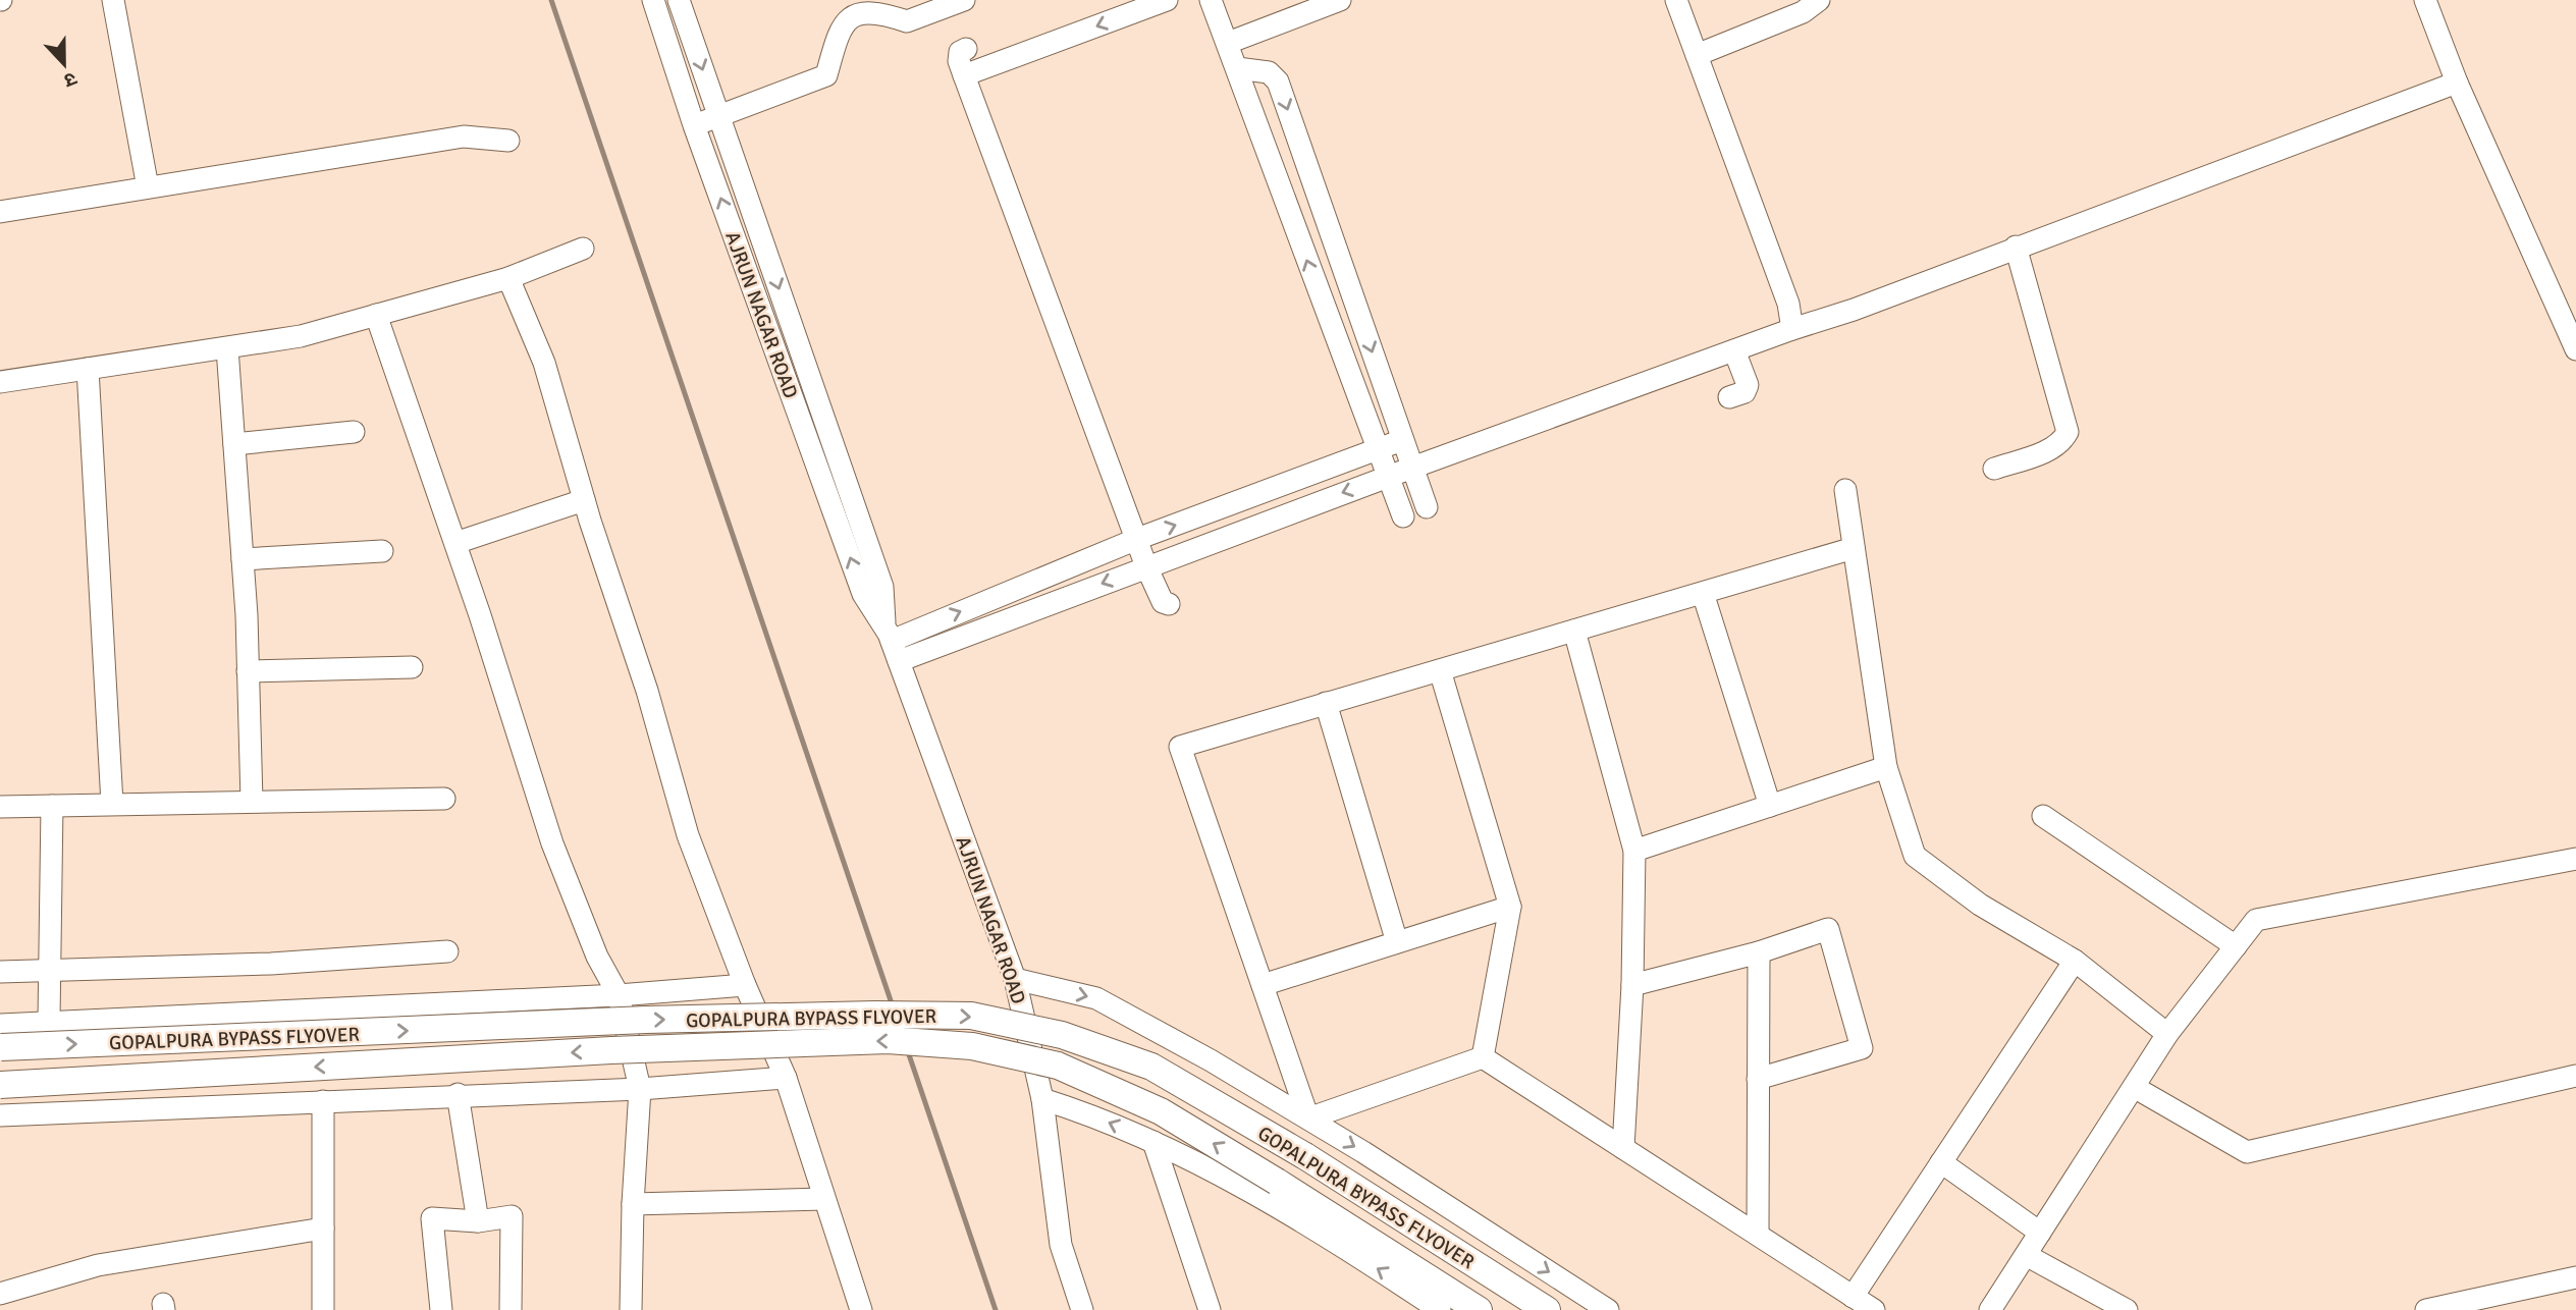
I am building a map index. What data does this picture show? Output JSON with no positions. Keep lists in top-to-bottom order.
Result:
{
  "streets": {
    "main road": ["GOPALPURA BYPASS FLYOVER"],
    "street": ["AJRUN NAGAR ROAD"]
  },
  "north": "bottom"
}
